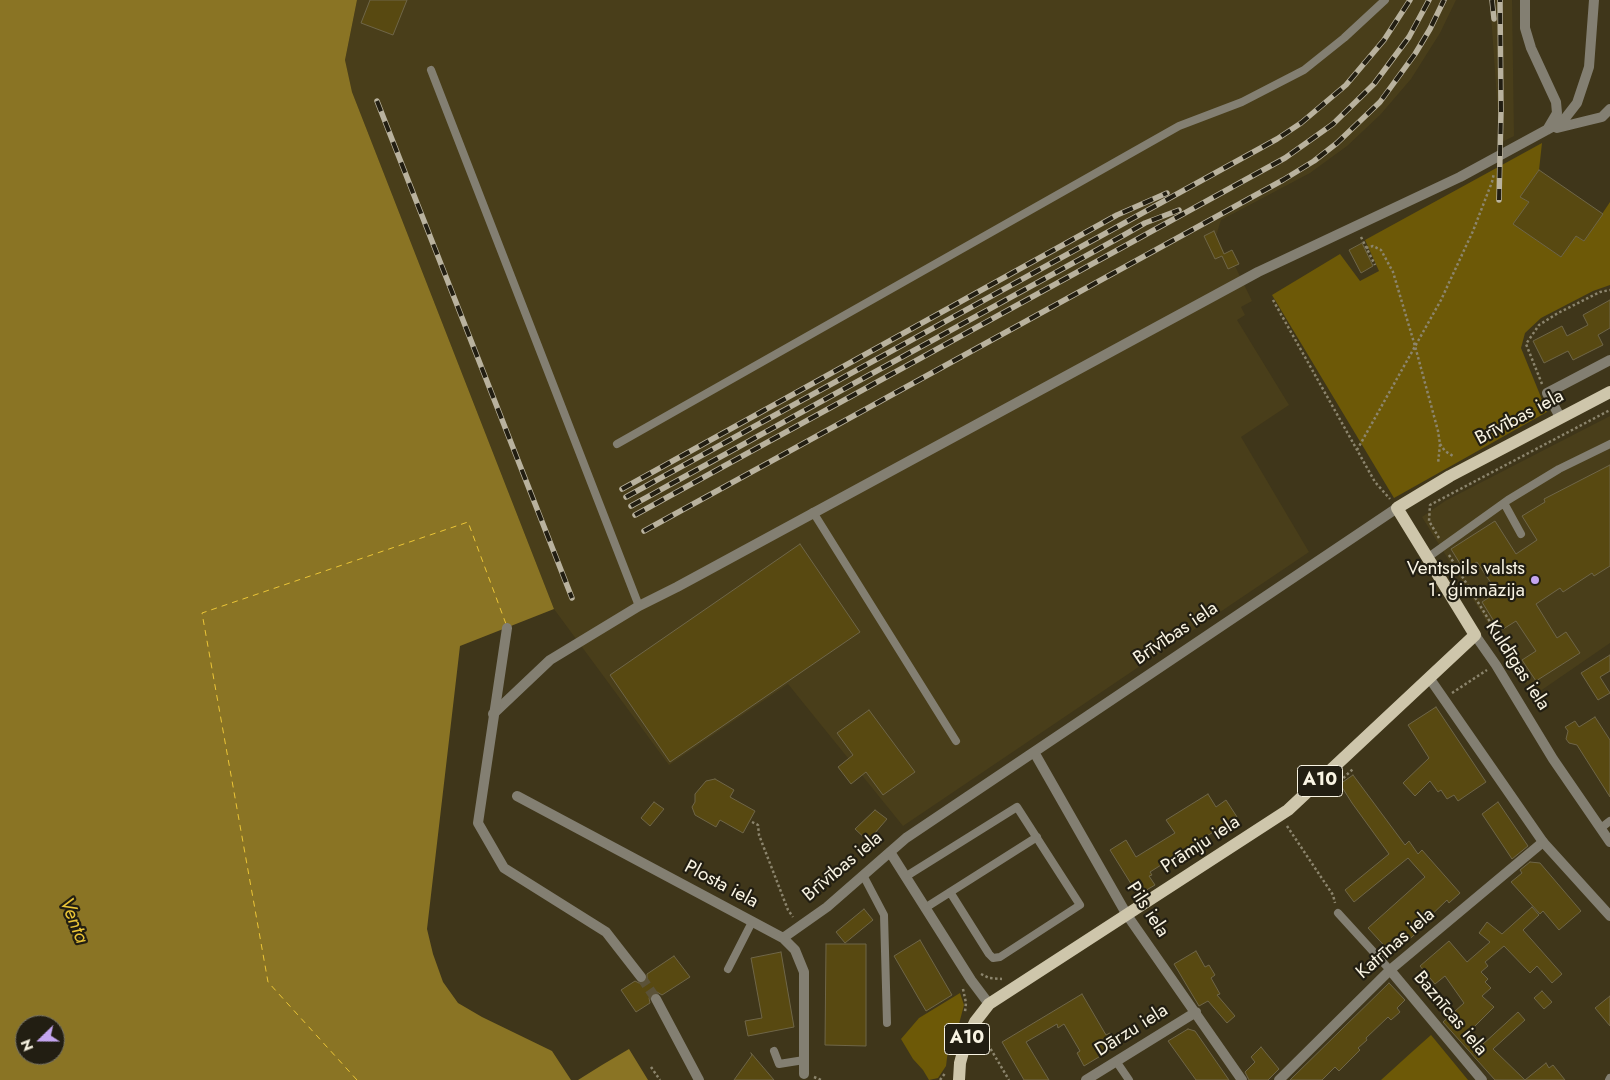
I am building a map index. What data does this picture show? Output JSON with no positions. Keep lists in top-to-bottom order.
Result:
{
  "streets": {
    "main road": [
      "Brīvības iela",
      "Kuldīgas iela",
      "A10",
      "Prāmju iela"
    ],
    "street": [
      "Plosta iela",
      "Pils iela",
      "Katrīnas iela",
      "Baznīcas iela",
      "Dārzu iela"
    ]
  },
  "crossings": [
    ["Brīvības iela", "Kuldīgas iela"],
    ["Brīvības iela", "Plosta iela"],
    ["Brīvības iela", "Pils iela"],
    ["Kuldīgas iela", "Prāmju iela"],
    ["Prāmju iela", "Pils iela"],
    ["Pils iela", "Dārzu iela"],
    ["Katrīnas iela", "Baznīcas iela"]
  ],
  "water": ["Venta"],
  "places": ["Ventspils valsts 1. ģimnāzija"],
  "north": "left"
}
